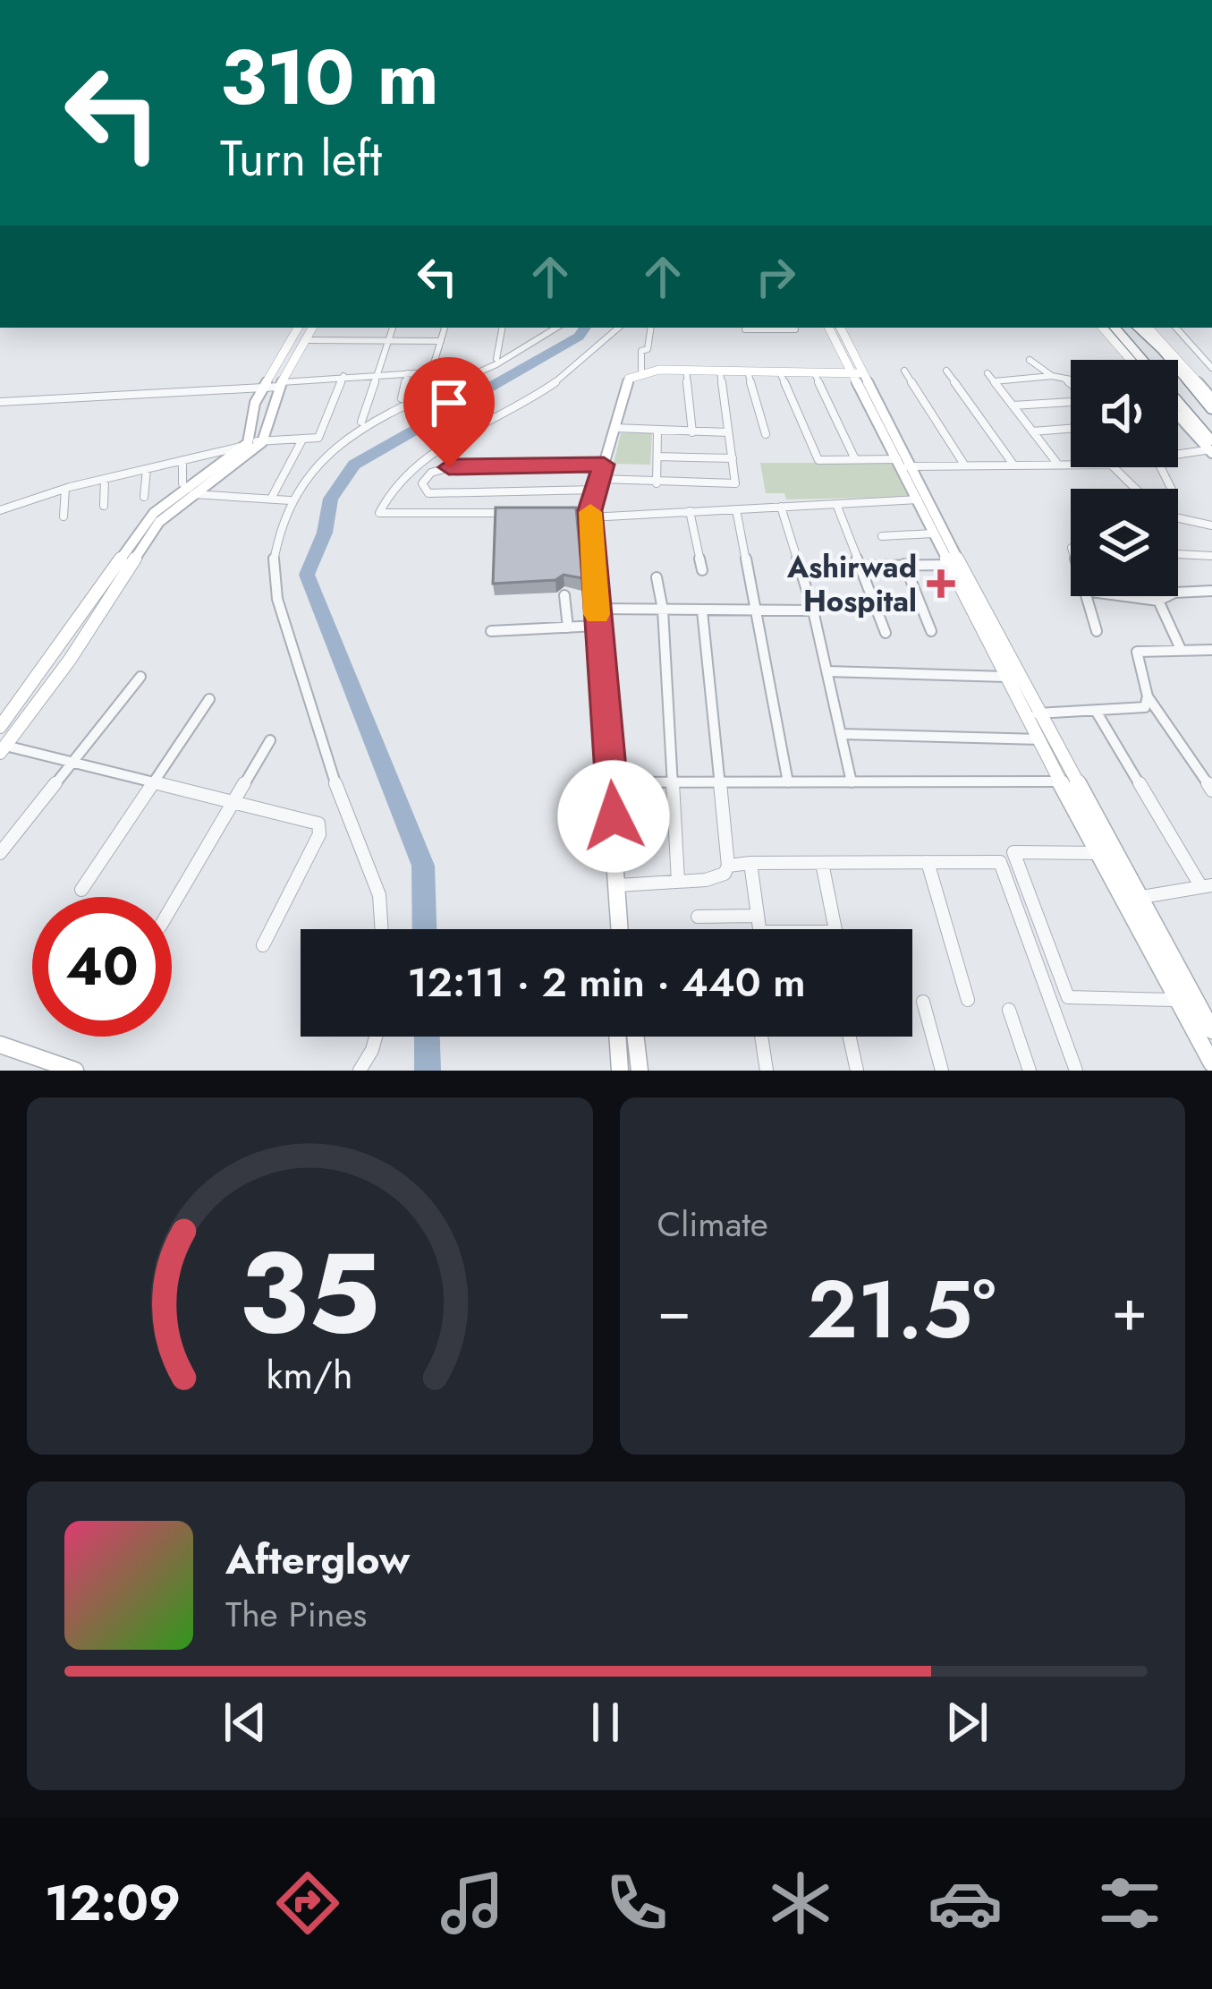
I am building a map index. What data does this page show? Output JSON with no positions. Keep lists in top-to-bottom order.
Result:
{
  "places": {
    "health": ["Ashirwad Hospital"]
  },
  "page": {
    "turn": ["310 m", "Turn left"],
    "limit": "40",
    "trip": "12:11 · 2 min · 440 m",
    "tile": "Climate",
    "heat": ["−", "21.5°", "+"],
    "song": ["Afterglow", "The Pines"],
    "tabs": "12:09",
    "gauge": ["35", "km/h"]
  }
}
